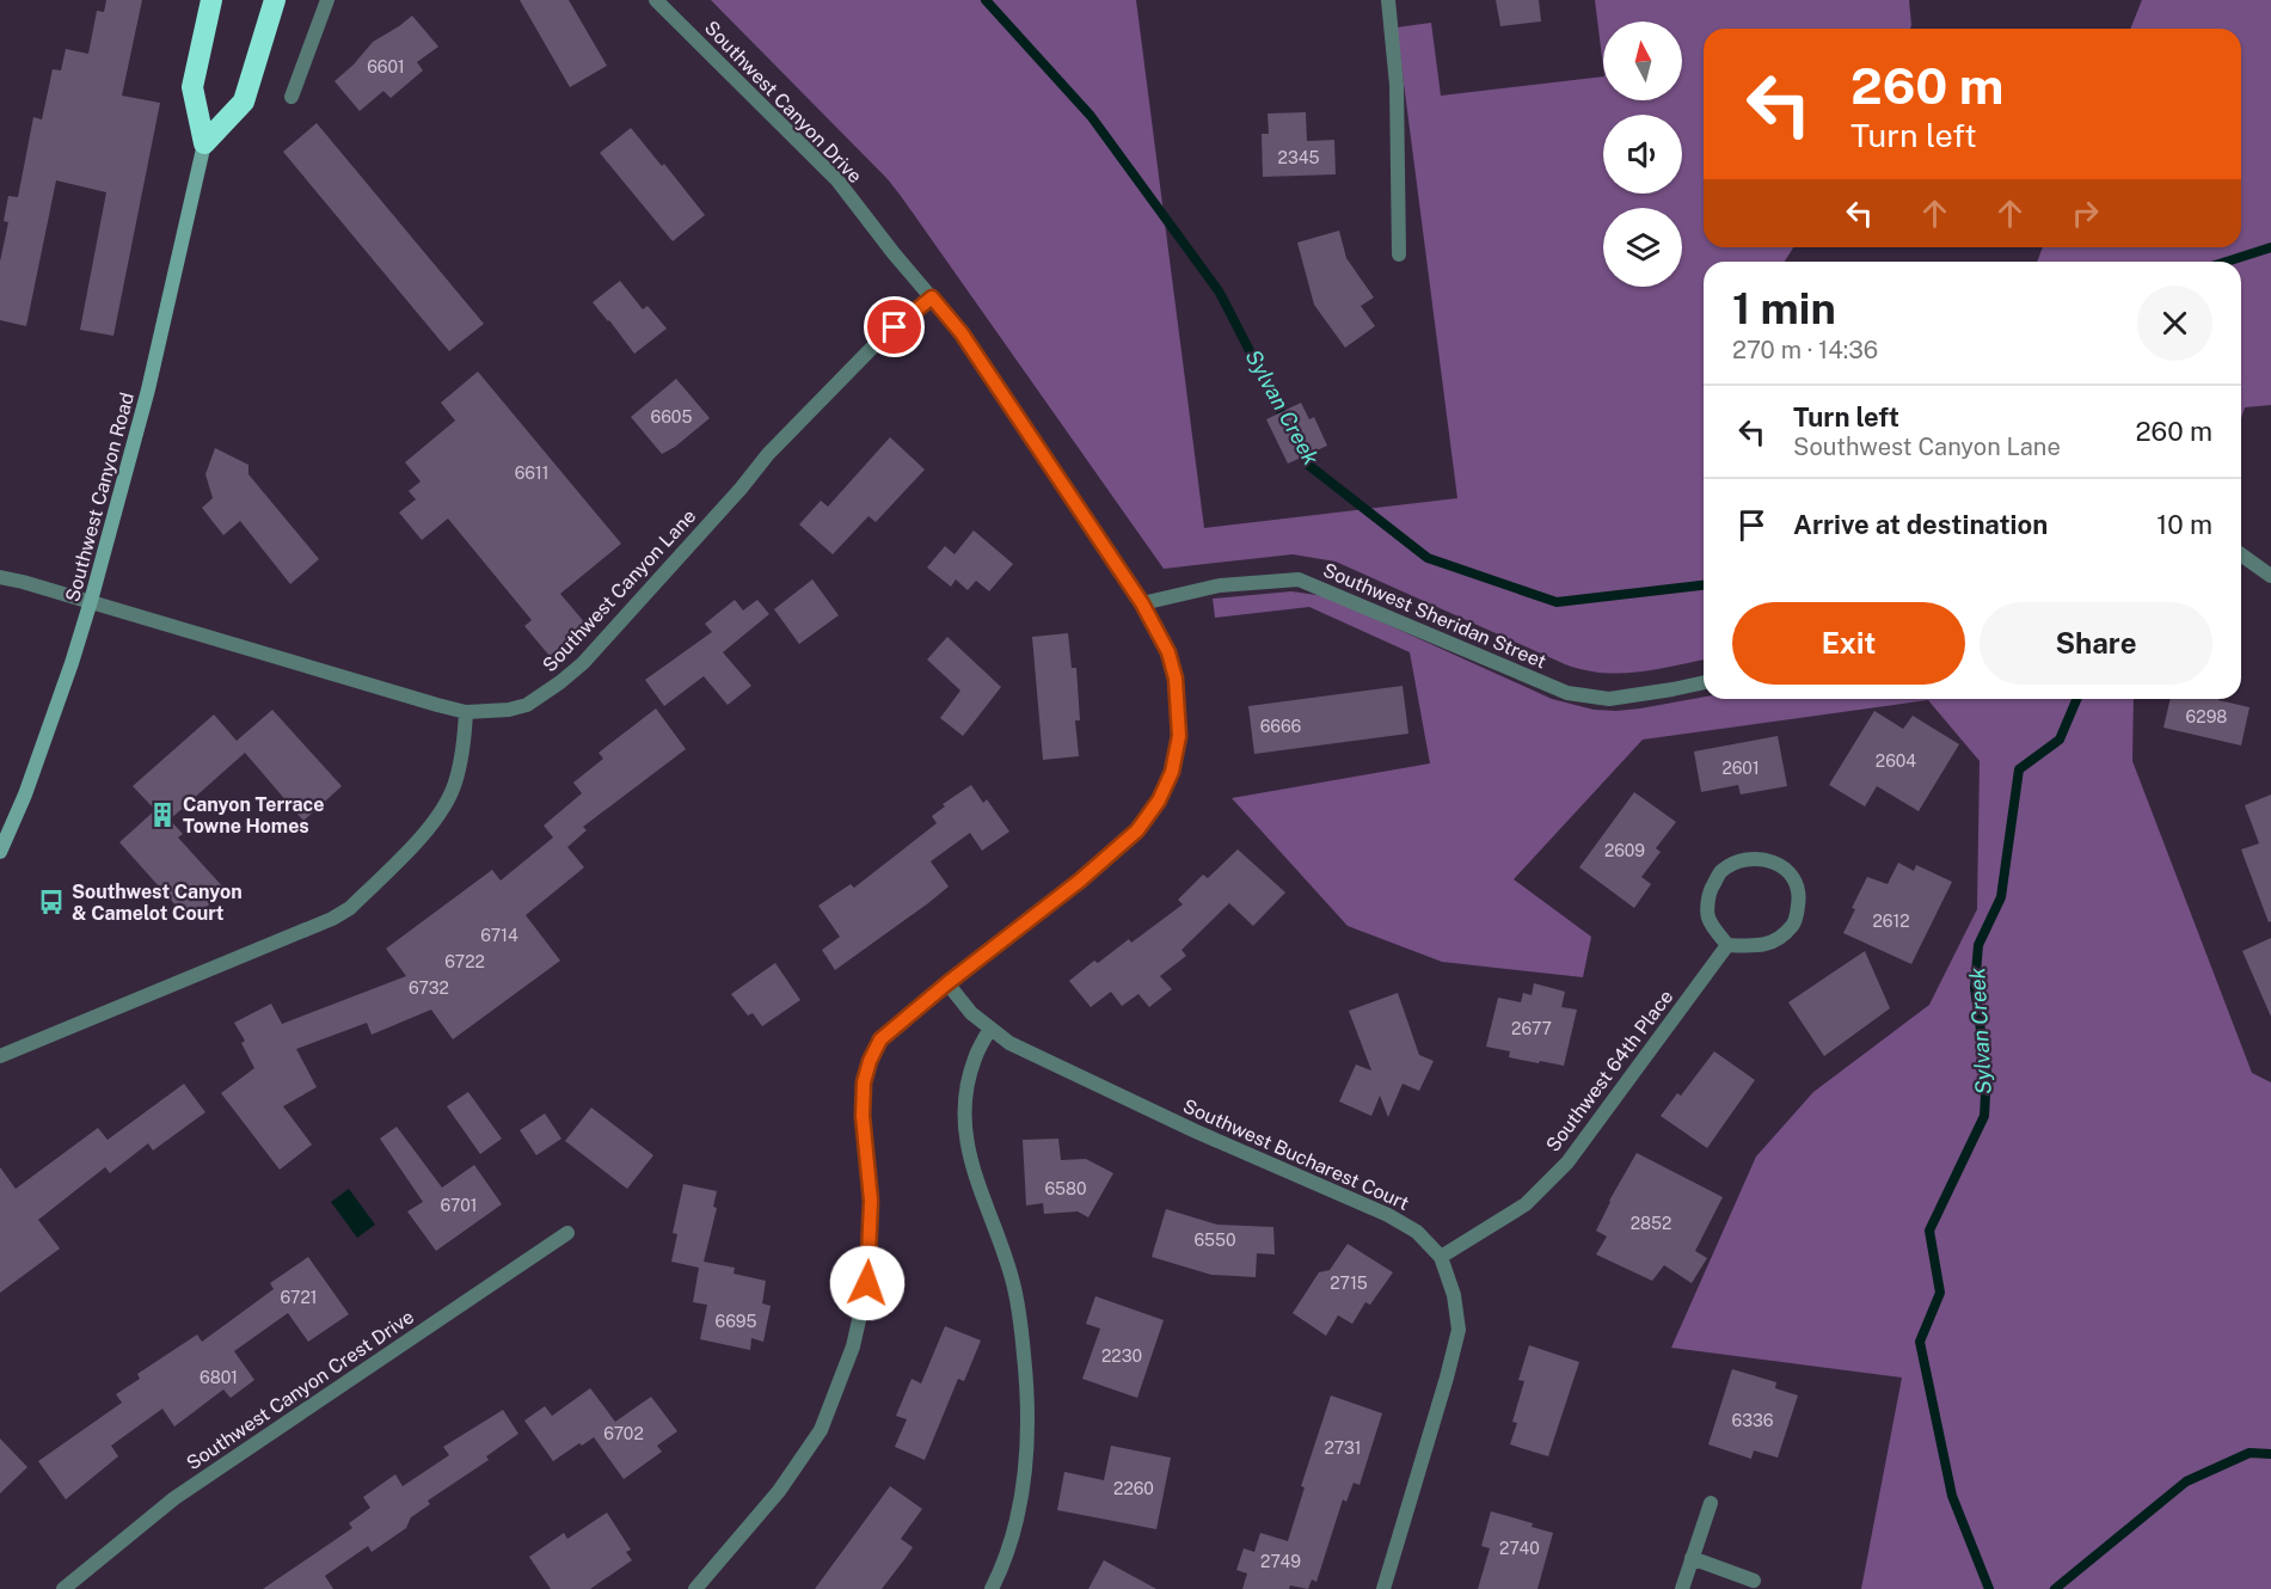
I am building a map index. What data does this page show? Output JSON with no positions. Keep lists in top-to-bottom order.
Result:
{
  "streets": {
    "main road": ["Southwest Canyon Road"],
    "street": [
      "Southwest Canyon Drive",
      "Southwest Canyon Lane",
      "Southwest Sheridan Street",
      "Southwest 64th Place",
      "Southwest Bucharest Court",
      "Southwest Canyon Crest Drive"
    ]
  },
  "crossings": [
    ["Southwest Canyon Drive", "Southwest Canyon Lane"],
    ["Southwest Canyon Drive", "Southwest Sheridan Street"],
    ["Southwest Canyon Drive", "Southwest Bucharest Court"],
    ["Southwest Canyon Road", "Southwest Canyon Lane"],
    ["Southwest 64th Place", "Southwest Bucharest Court"]
  ],
  "water": ["Sylvan Creek"],
  "places": {
    "building": ["Canyon Terrace Towne Homes"],
    "bus stop": ["Southwest Canyon & Camelot Court"]
  },
  "house_numbers": [
    "6601",
    "2345",
    "6605",
    "6611",
    "6298",
    "6666",
    "2604",
    "2601",
    "2609",
    "2612",
    "6714",
    "6722",
    "6732",
    "2677",
    "6580",
    "6701",
    "2852",
    "6550",
    "2715",
    "6721",
    "6695",
    "2230",
    "6801",
    "6336",
    "6702",
    "2731",
    "2260",
    "2740",
    "2749"
  ],
  "north": "top",
  "page": {
    "turn": ["260 m", "Turn left"],
    "heading": ["1 min", "270 m · 14:36"],
    "list": [
      {
        "name": "Turn left",
        "note": "Southwest Canyon Lane",
        "value": "260 m"
      },
      {
        "name": "Arrive at destination",
        "value": "10 m"
      }
    ],
    "buttons": ["Exit", "Share"]
  }
}
